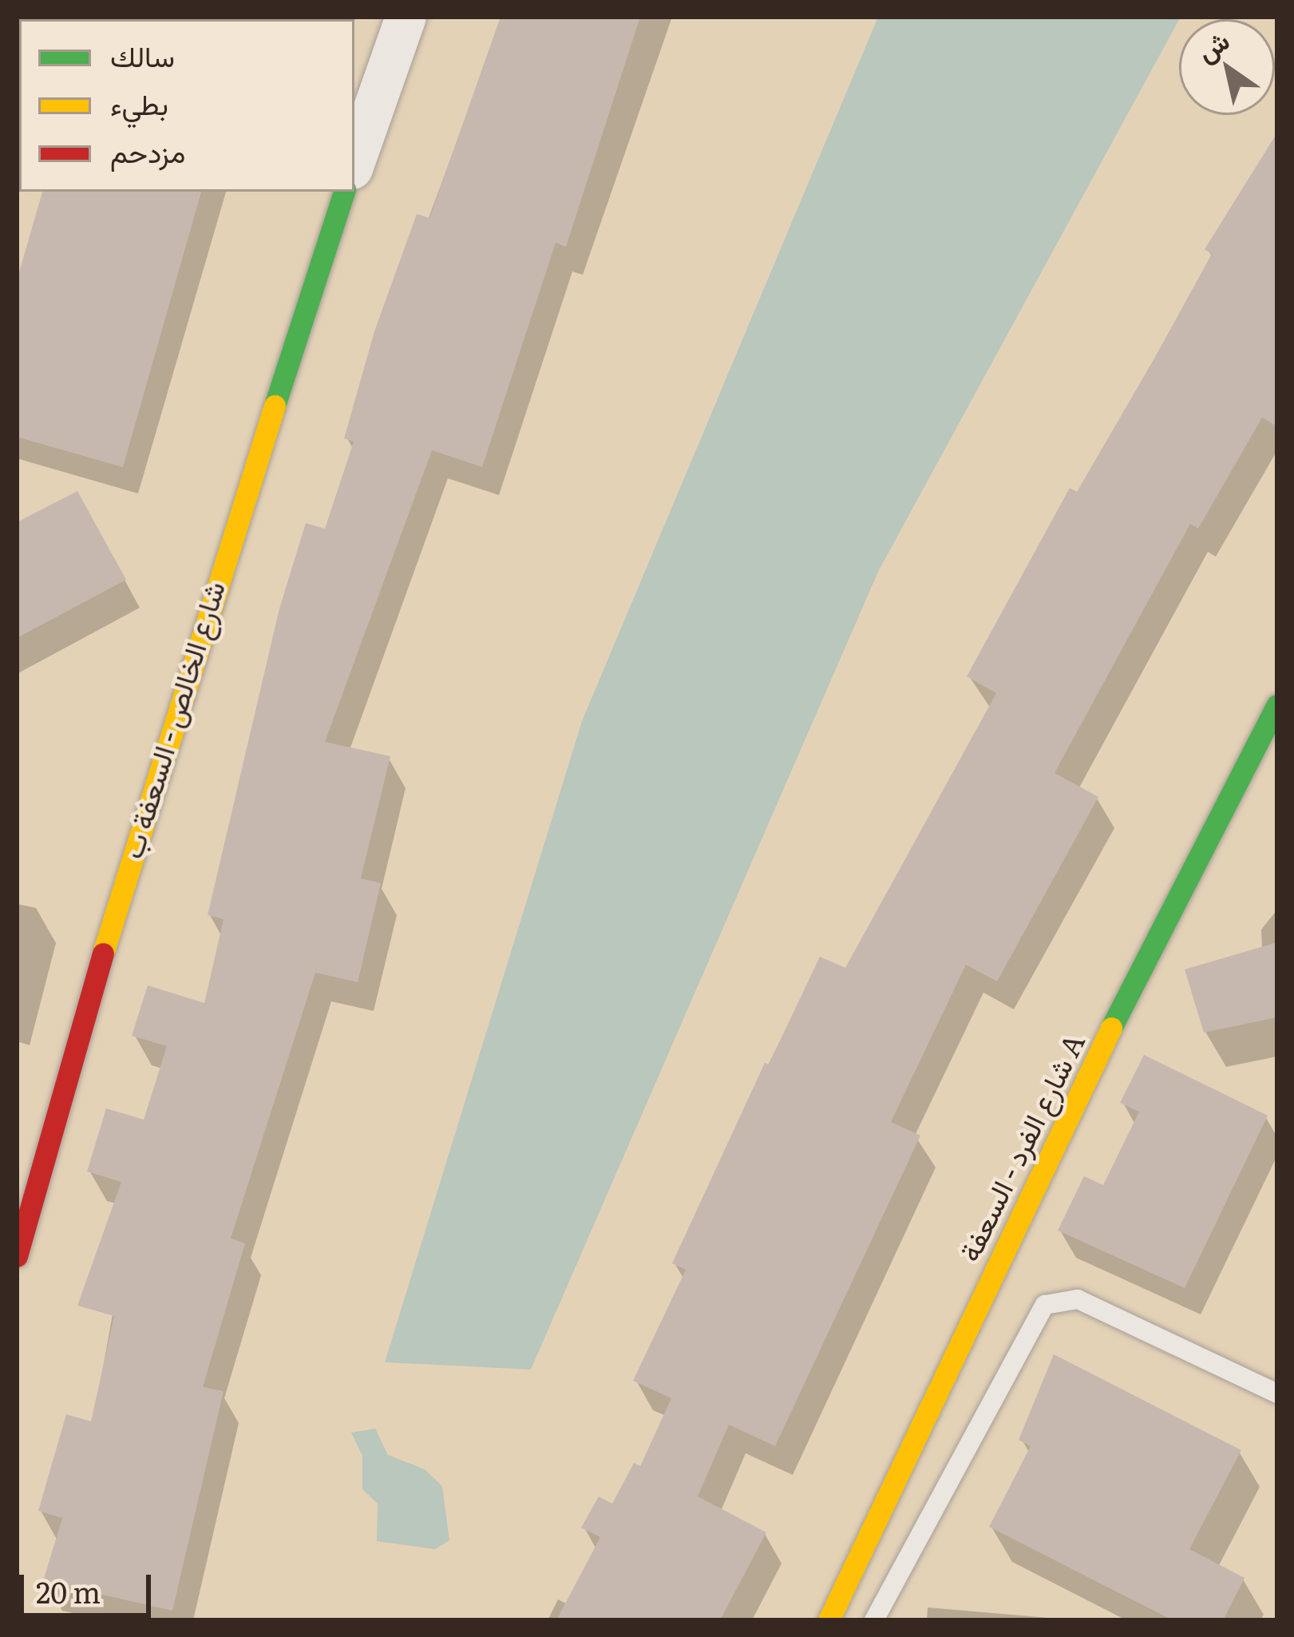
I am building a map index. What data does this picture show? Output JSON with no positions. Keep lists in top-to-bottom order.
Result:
{
  "streets": {
    "street": ["شارع الخالص - السعفة ب", "شارع الفرد - السعفة A"]
  },
  "legend": ["سالك", "بطيء", "مزدحم"],
  "scale_bar": "20 m",
  "north": "top left"
}
